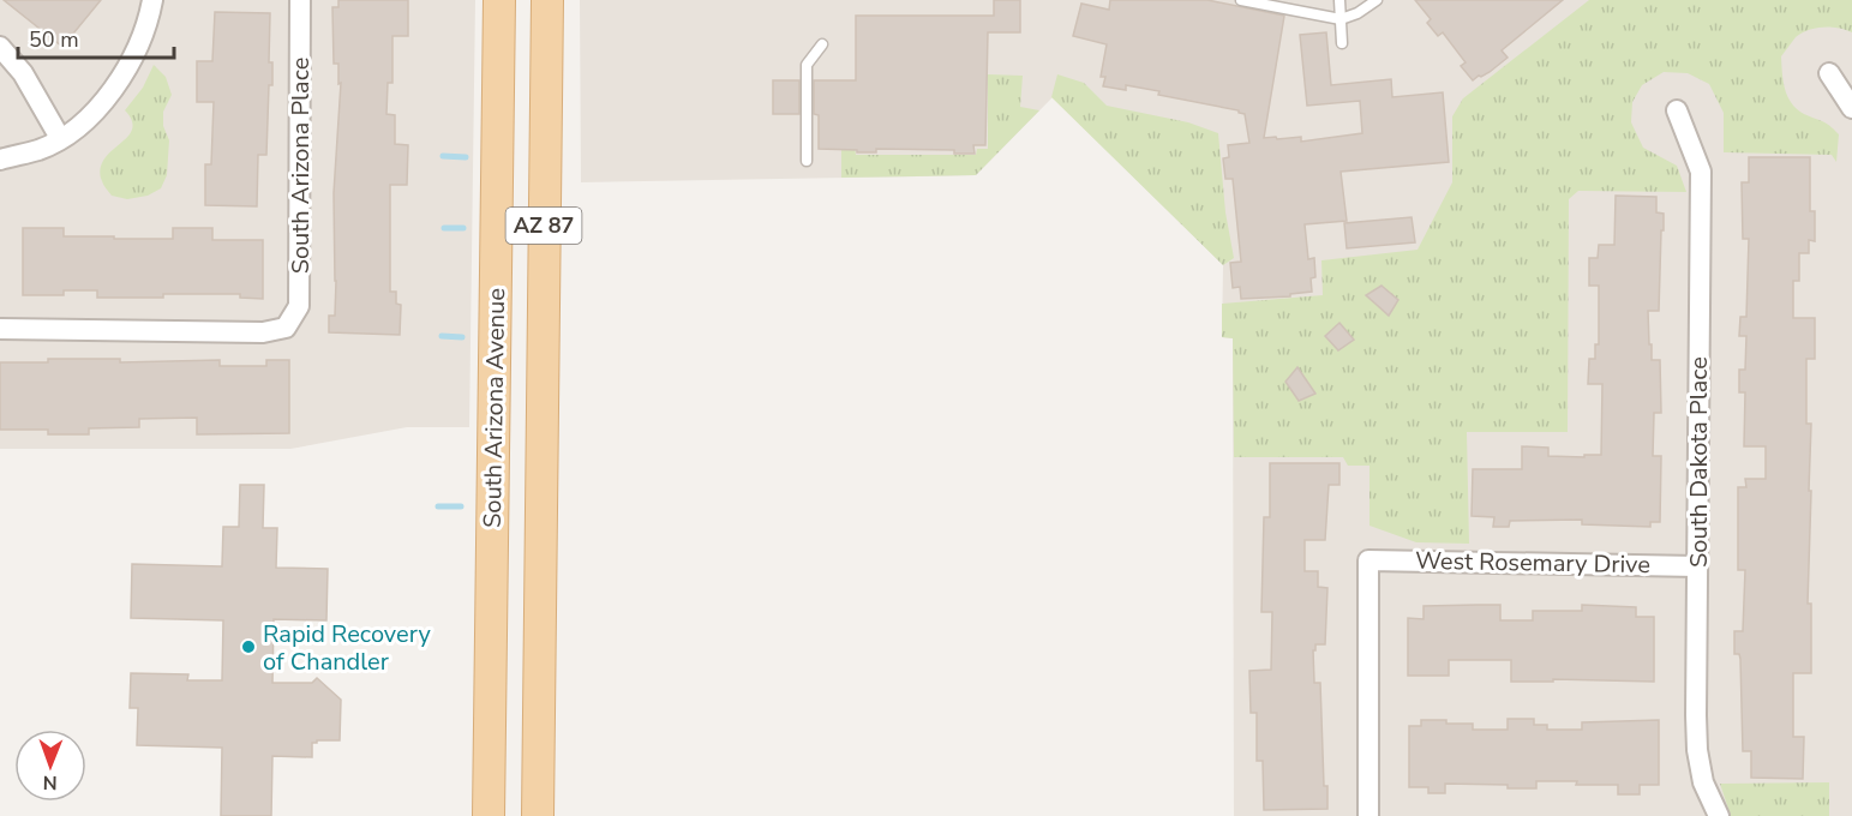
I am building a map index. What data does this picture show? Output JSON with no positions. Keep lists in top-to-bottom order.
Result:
{
  "streets": {
    "main road": ["AZ 87", "South Arizona Avenue"],
    "street": ["South Arizona Place", "South Dakota Place", "West Rosemary Drive"]
  },
  "crossings": [
    ["South Dakota Place", "West Rosemary Drive"]
  ],
  "places": ["Rapid Recovery of Chandler"],
  "scale_bar": "50 m",
  "north": "bottom"
}
